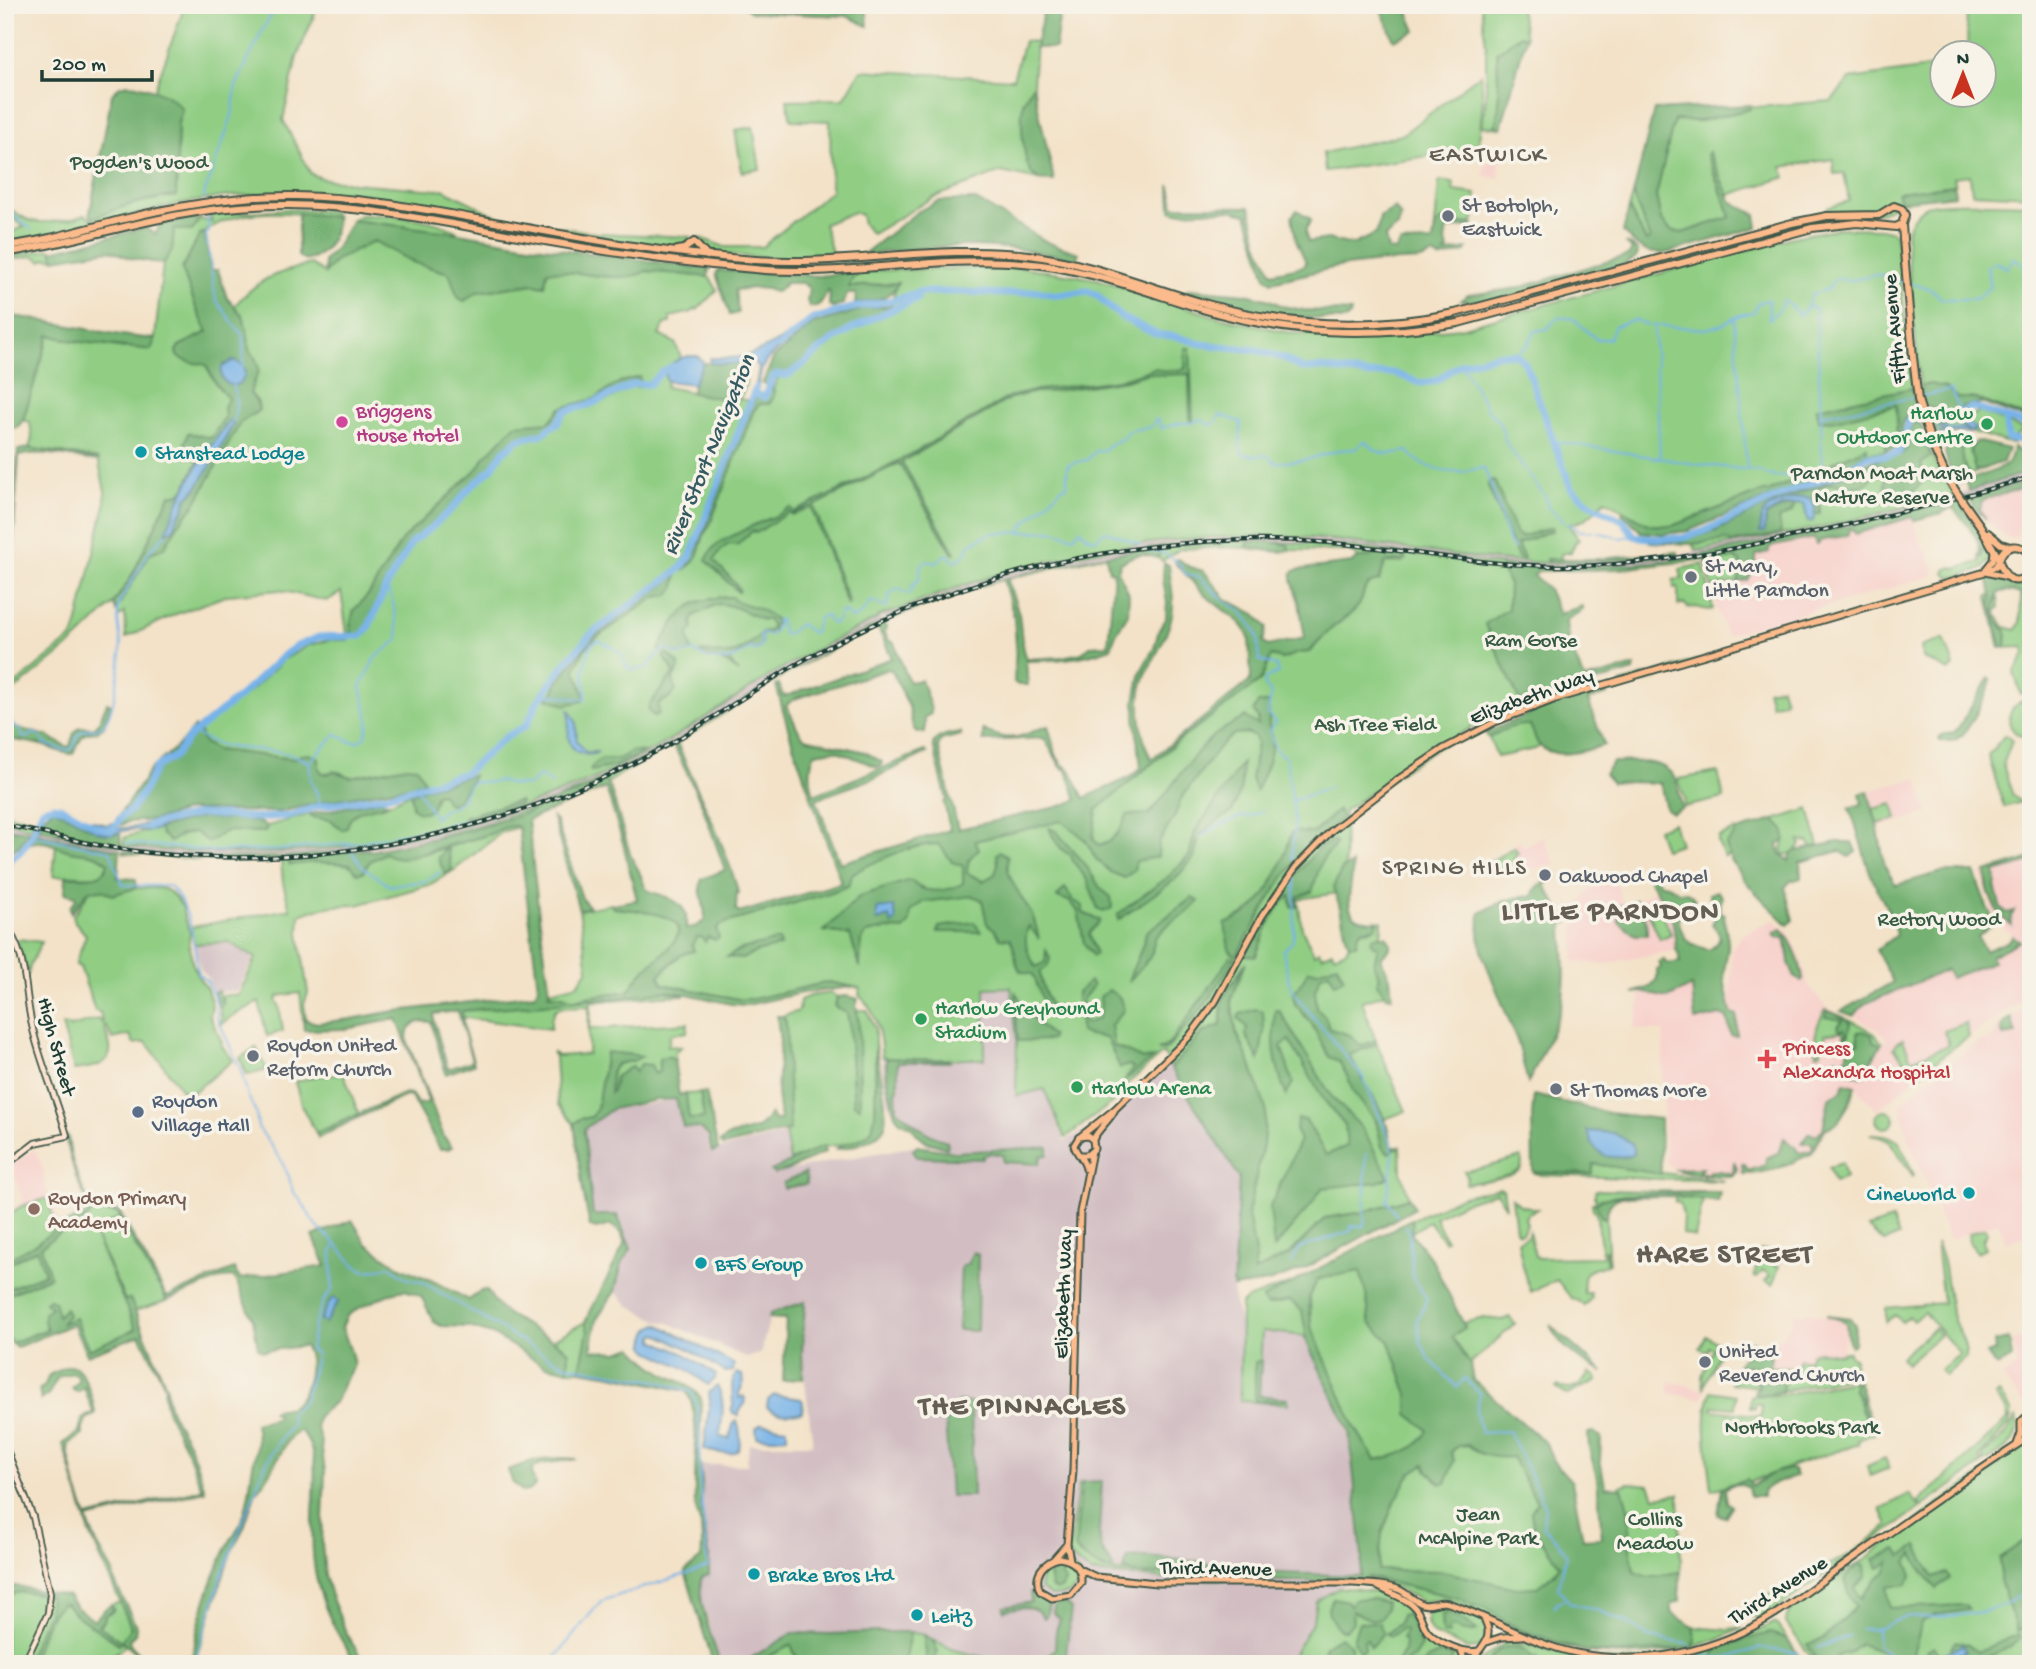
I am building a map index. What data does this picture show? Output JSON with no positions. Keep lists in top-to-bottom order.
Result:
{
  "streets": {
    "highway": ["Fifth Avenue"],
    "main road": ["Elizabeth Way", "High Street", "Third Avenue"]
  },
  "crossings": [
    ["Fifth Avenue", "Elizabeth Way"],
    ["Elizabeth Way", "Third Avenue"]
  ],
  "districts": [
    "EASTWICK",
    "SPRING HILLS",
    "LITTLE PARNDON",
    "HARE STREET",
    "THE PINNACLES"
  ],
  "water": ["River Stort Navigation"],
  "parks": [
    "Pogden's Wood",
    "Parndon Moat Marsh Nature Reserve",
    "Ram Gorse",
    "Ash Tree Field",
    "Rectory Wood",
    "Northbrooks Park",
    "Jean McAlpine Park",
    "Collins Meadow"
  ],
  "places": {
    "other": [
      "St Botolph, Eastwick",
      "Briggens House Hotel",
      "Harlow Outdoor Centre",
      "Stanstead Lodge",
      "St Mary, Little Parndon",
      "Oakwood Chapel",
      "Harlow Greyhound Stadium",
      "Roydon United Reform Church",
      "Harlow Arena",
      "St Thomas More",
      "Roydon Village Hall",
      "Cineworld",
      "Roydon Primary Academy",
      "BFS Group",
      "United Reverend Church",
      "Brake Bros Ltd",
      "Leitz"
    ],
    "health": ["Princess Alexandra Hospital"]
  },
  "scale_bar": "200 m",
  "north": "top"
}
